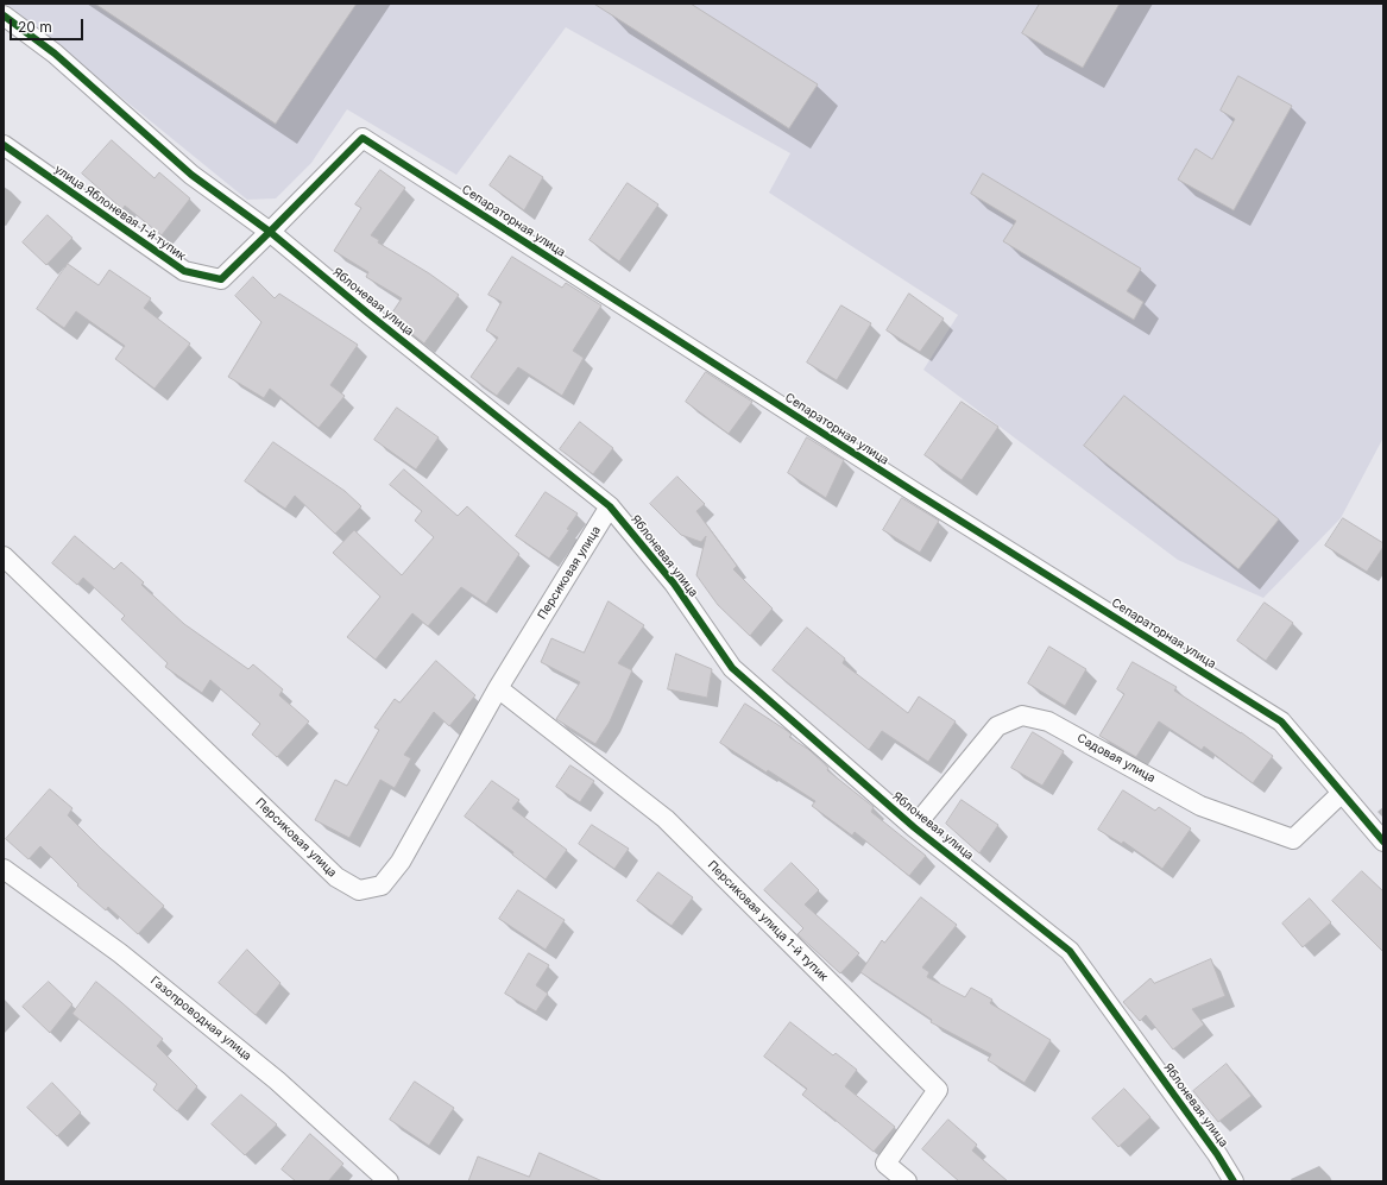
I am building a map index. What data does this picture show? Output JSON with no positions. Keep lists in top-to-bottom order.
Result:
{
  "streets": {
    "street": [
      "улица Яблоневая 1-й тупик",
      "Сепараторная улица",
      "Яблоневая улица",
      "Персиковая улица",
      "Садовая улица",
      "Персиковая улица 1-й тупик",
      "Газопроводная улица"
    ]
  },
  "crossings": [
    ["улица Яблоневая 1-й тупик", "Сепараторная улица"],
    ["улица Яблоневая 1-й тупик", "Яблоневая улица"],
    ["Сепараторная улица", "Яблоневая улица"],
    ["Сепараторная улица", "Садовая улица"],
    ["Яблоневая улица", "Персиковая улица"],
    ["Яблоневая улица", "Садовая улица"],
    ["Персиковая улица", "Персиковая улица 1-й тупик"]
  ],
  "scale_bar": "20 m"
}
